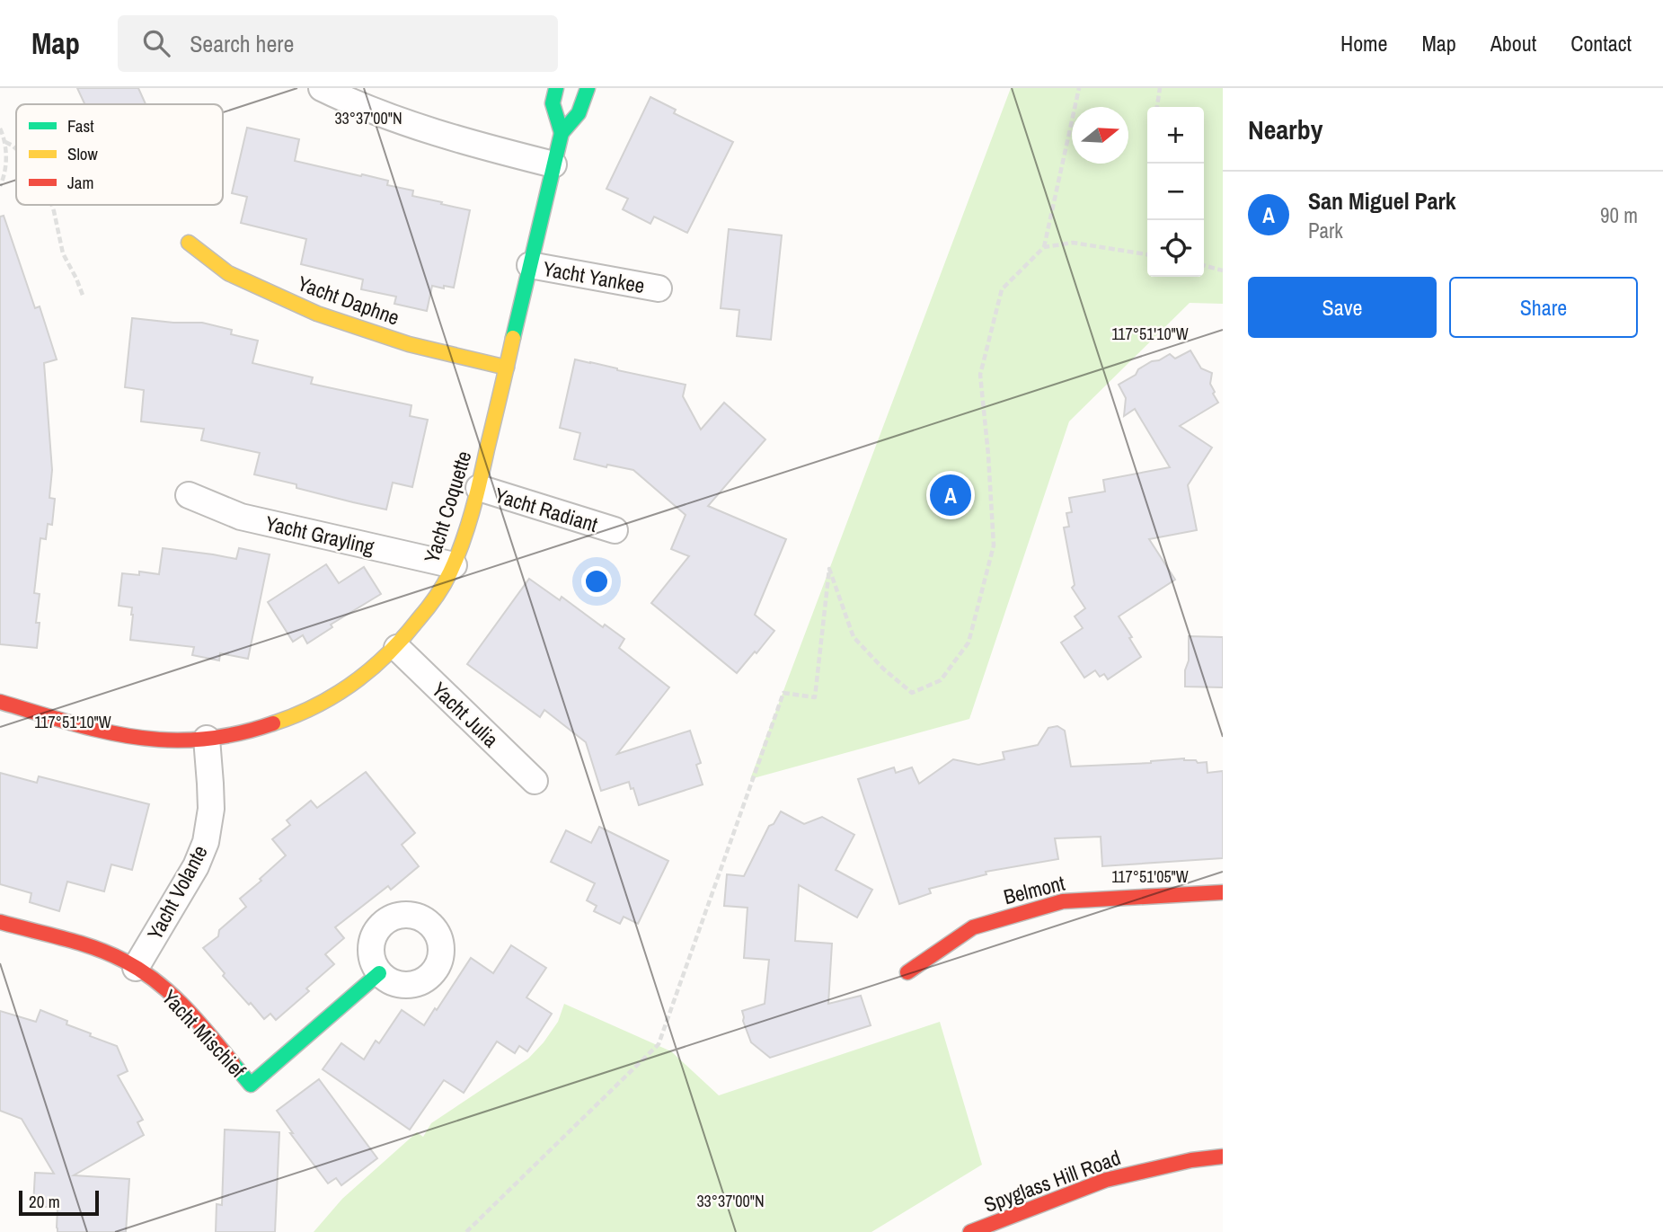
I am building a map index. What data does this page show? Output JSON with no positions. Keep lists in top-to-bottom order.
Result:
{
  "streets": {
    "street": [
      "Yacht Yankee",
      "Yacht Daphne",
      "Yacht Coquette",
      "Yacht Radiant",
      "Yacht Grayling",
      "Yacht Julia",
      "Belmont",
      "Yacht Volante",
      "Yacht Mischief",
      "Spyglass Hill Road"
    ]
  },
  "crossings": [
    ["Yacht Yankee", "Yacht Coquette"],
    ["Yacht Daphne", "Yacht Coquette"],
    ["Yacht Coquette", "Yacht Radiant"],
    ["Yacht Coquette", "Yacht Grayling"],
    ["Yacht Coquette", "Yacht Julia"],
    ["Yacht Coquette", "Yacht Volante"],
    ["Yacht Volante", "Yacht Mischief"]
  ],
  "legend": ["Fast", "Slow", "Jam"],
  "scale_bar": "20 m",
  "north": "right",
  "page": {
    "header": "Map",
    "search": "Search here",
    "nav": [
      "Home",
      "Map",
      "About",
      "Contact"
    ],
    "heading": "Nearby",
    "map_buttons": ["+", "−"],
    "list": [
      {
        "mark": "A",
        "name": "San Miguel Park",
        "note": "Park",
        "value": "90 m"
      }
    ],
    "buttons": ["Save", "Share"],
    "pins": "A",
    "scale": "20 m"
  },
  "coordinates": ["33°37'00\"N", "117°51'10\"W", "117°51'05\"W"]
}
